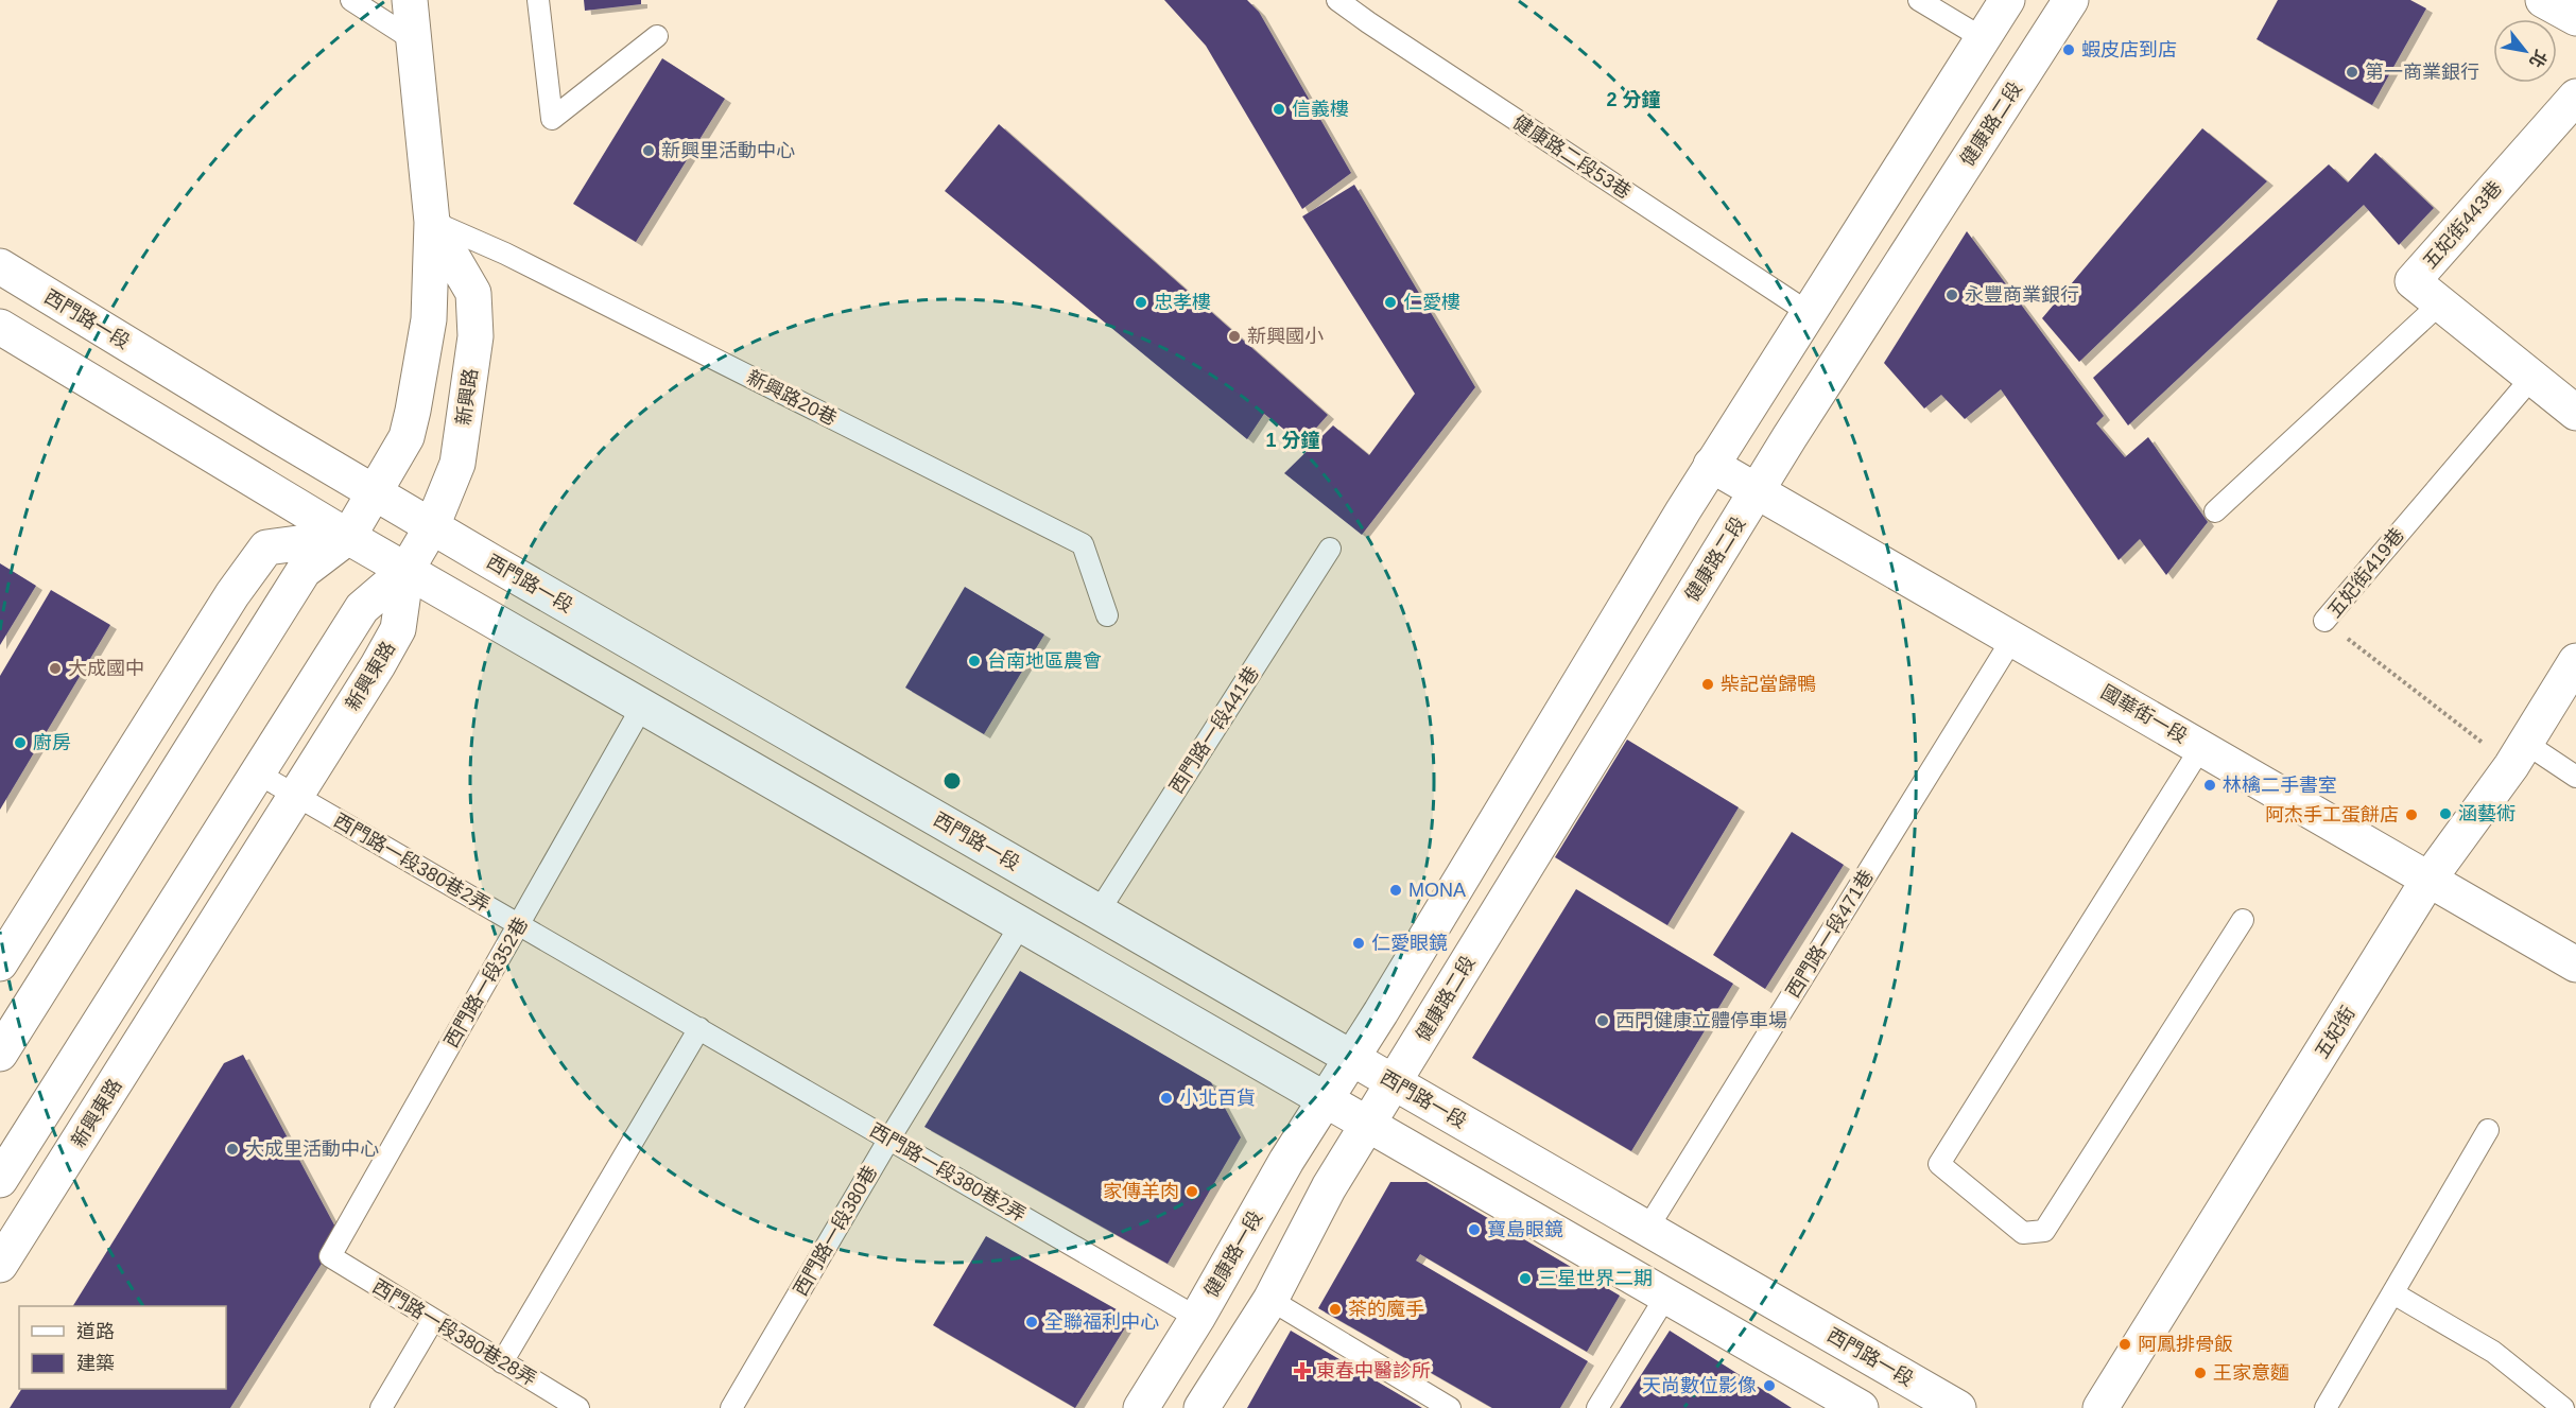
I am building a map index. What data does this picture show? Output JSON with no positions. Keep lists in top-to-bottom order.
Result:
{
  "streets": {
    "street": [
      "健康路二段",
      "五妃街443巷",
      "西門路一段",
      "新興路",
      "新興東路",
      "國華街一段",
      "五妃街",
      "健康路一段"
    ],
    "lane": [
      "健康路二段53巷",
      "新興路20巷",
      "五妃街419巷",
      "西門路一段441巷",
      "西門路一段380巷2弄",
      "西門路一段471巷",
      "西門路一段352巷",
      "西門路一段380巷",
      "西門路一段380巷28弄"
    ]
  },
  "crossings": [
    ["健康路二段", "西門路一段"],
    ["健康路二段", "國華街一段"],
    ["五妃街443巷", "五妃街419巷"],
    ["西門路一段", "新興路"],
    ["西門路一段", "西門路一段441巷"],
    ["西門路一段", "西門路一段471巷"],
    ["新興路", "新興路20巷"],
    ["新興路", "新興東路"],
    ["五妃街419巷", "五妃街"],
    ["新興東路", "西門路一段380巷2弄"],
    ["國華街一段", "西門路一段471巷"],
    ["國華街一段", "五妃街"],
    ["西門路一段380巷2弄", "西門路一段352巷"],
    ["西門路一段380巷2弄", "西門路一段380巷"],
    ["西門路一段380巷2弄", "健康路一段"],
    ["西門路一段352巷", "西門路一段380巷28弄"]
  ],
  "places": {
    "other": [
      "蝦皮店到店",
      "第一商業銀行",
      "信義樓",
      "新興里活動中心",
      "永豐商業銀行",
      "忠孝樓",
      "仁愛樓",
      "新興國小",
      "台南地區農會",
      "大成國中",
      "柴記當歸鴨",
      "廚房",
      "林檎二手書室",
      "涵藝術",
      "阿杰手工蛋餅店",
      "MONA",
      "仁愛眼鏡",
      "西門健康立體停車場",
      "小北百貨",
      "大成里活動中心",
      "家傳羊肉",
      "寶島眼鏡",
      "三星世界二期",
      "茶的魔手",
      "全聯福利中心",
      "阿鳳排骨飯",
      "王家意麵",
      "天尚數位影像"
    ],
    "health": ["東春中醫診所"]
  },
  "legend": ["道路", "建築"],
  "north": "bottom right",
  "rings": ["2 分鐘", "1 分鐘"]
}
